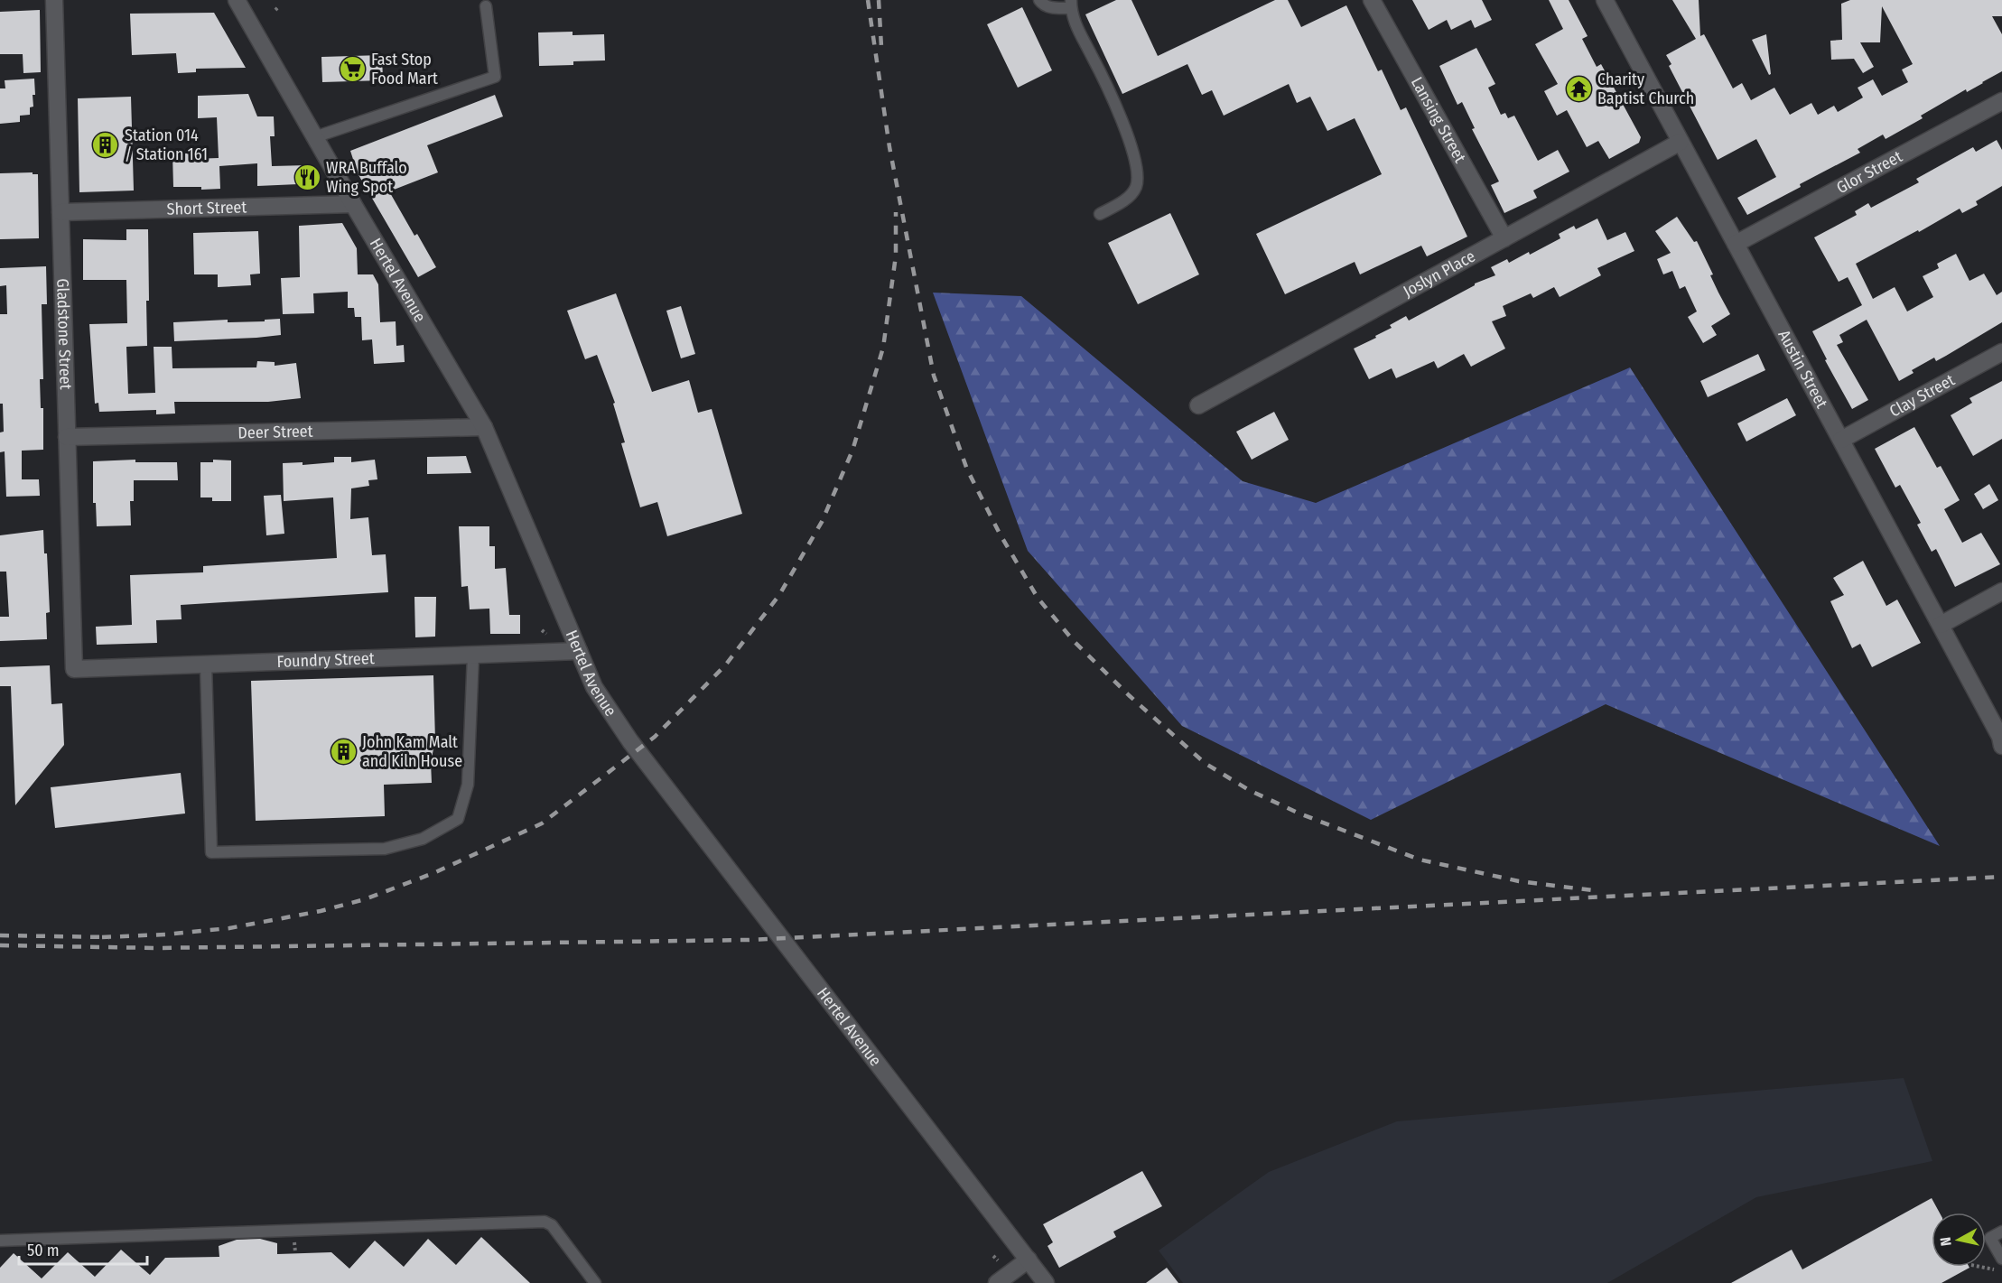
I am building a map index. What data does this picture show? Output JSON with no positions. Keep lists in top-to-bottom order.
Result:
{
  "streets": {
    "street": [
      "Lansing Street",
      "Glor Street",
      "Short Street",
      "Joslyn Place",
      "Hertel Avenue",
      "Gladstone Street",
      "Austin Street",
      "Clay Street",
      "Deer Street",
      "Foundry Street"
    ]
  },
  "crossings": [
    ["Lansing Street", "Joslyn Place"],
    ["Glor Street", "Austin Street"],
    ["Short Street", "Hertel Avenue"],
    ["Short Street", "Gladstone Street"],
    ["Joslyn Place", "Austin Street"],
    ["Hertel Avenue", "Deer Street"],
    ["Hertel Avenue", "Foundry Street"],
    ["Gladstone Street", "Deer Street"],
    ["Gladstone Street", "Foundry Street"],
    ["Austin Street", "Clay Street"]
  ],
  "places": {
    "supermarket": ["Fast Stop Food Mart"],
    "temple": ["Charity Baptist Church"],
    "building": ["Station 014 / Station 161", "John Kam Malt and Kiln House"],
    "restaurant": ["WRA Buffalo Wing Spot"]
  },
  "scale_bar": "50 m",
  "north": "left"
}
